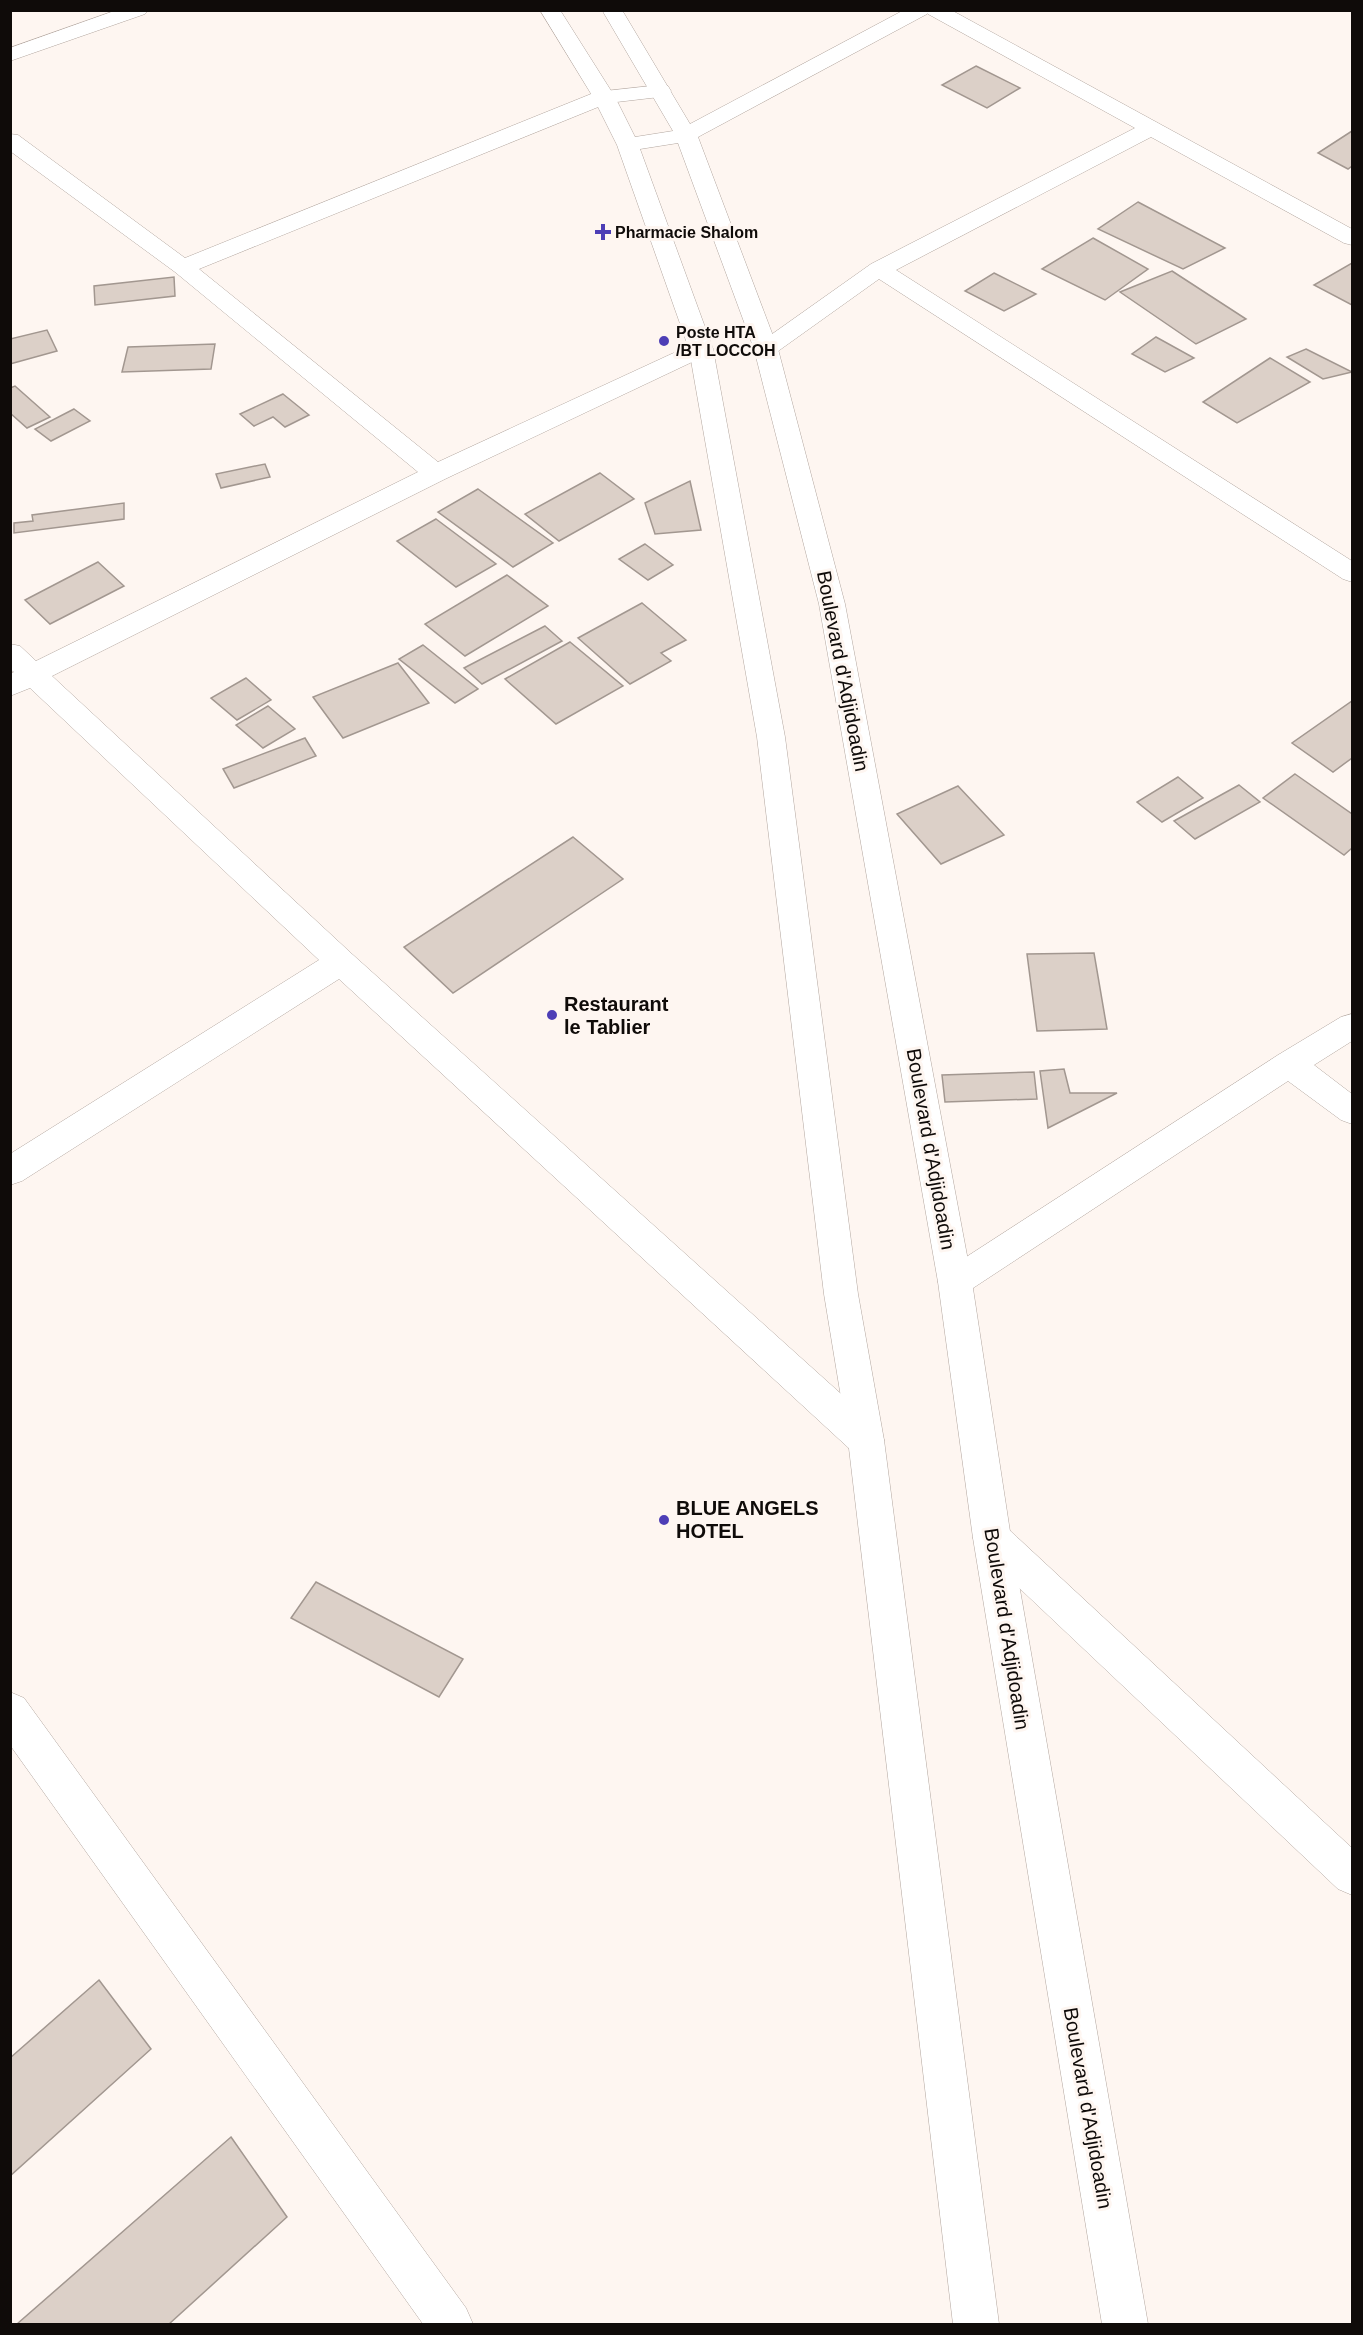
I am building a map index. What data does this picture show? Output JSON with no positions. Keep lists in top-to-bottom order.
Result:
{
  "streets": {
    "street": ["Boulevard d'Adjidoadin"]
  },
  "places": {
    "health": ["Pharmacie Shalom"],
    "other": ["Poste HTA /BT LOCCOH", "Restaurant le Tablier", "BLUE ANGELS HOTEL"]
  }
}
